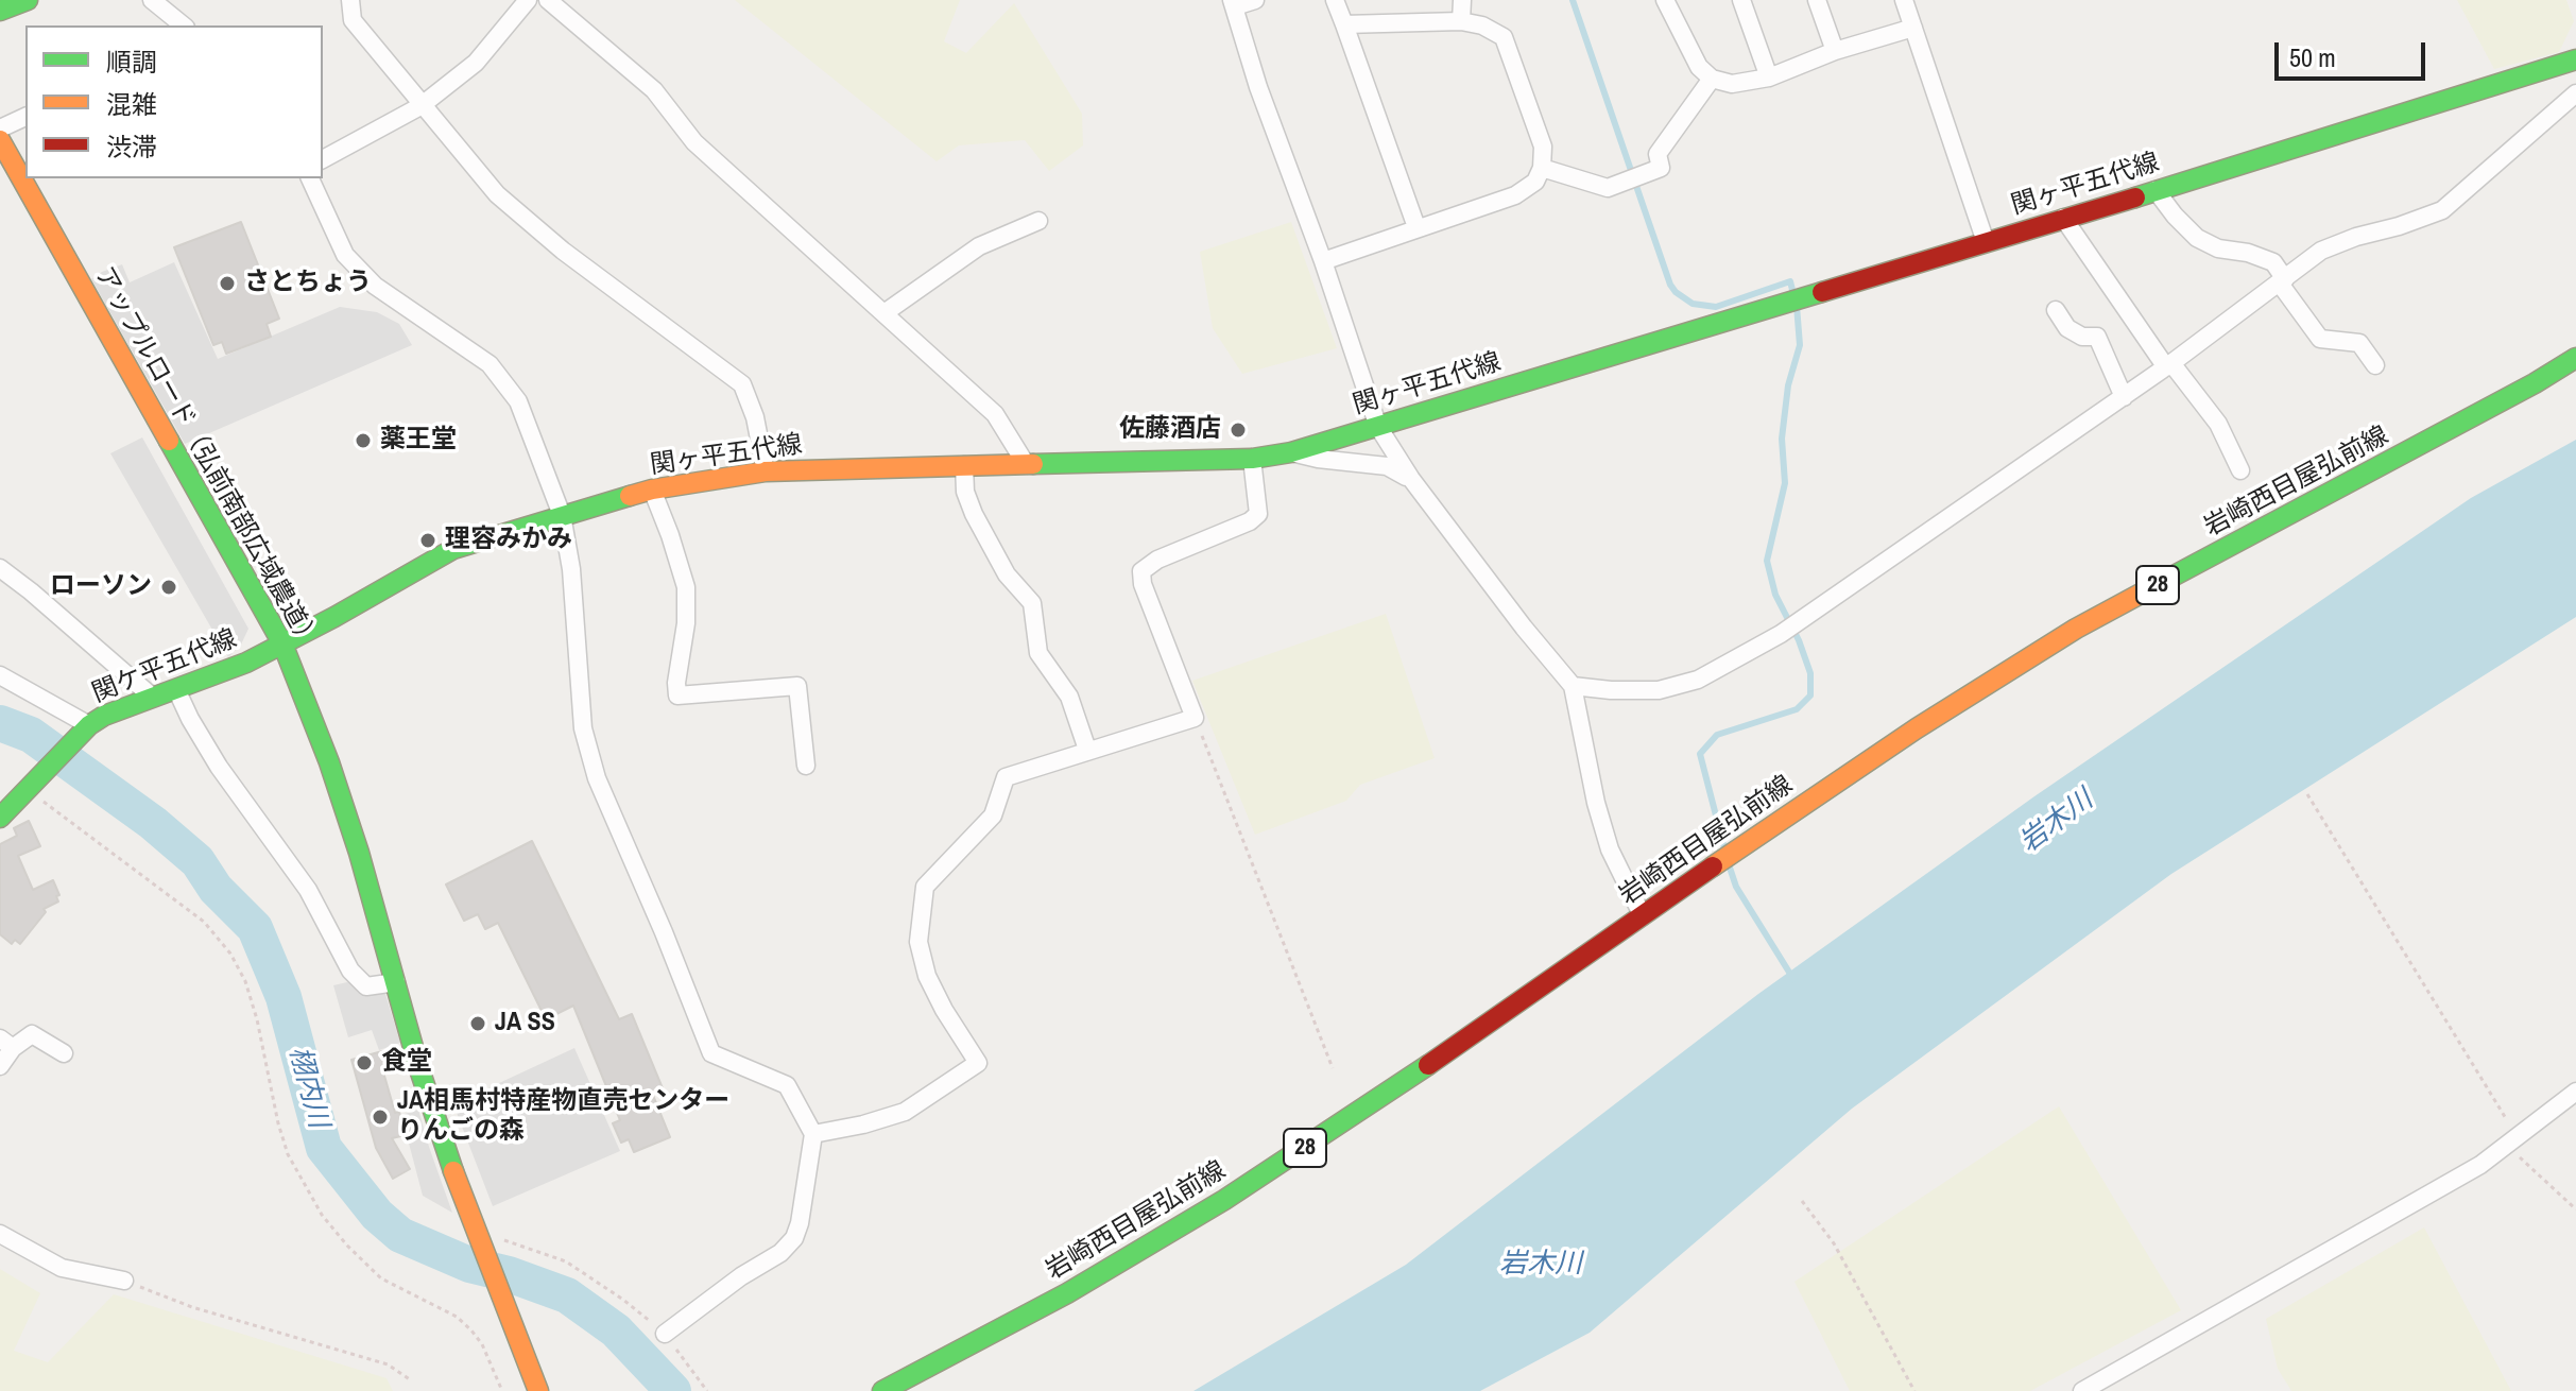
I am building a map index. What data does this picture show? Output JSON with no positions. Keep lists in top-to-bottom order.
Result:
{
  "streets": {
    "main road": [
      "関ヶ平五代線",
      "アップルロード（弘前南部広域農道）",
      "岩崎西目屋弘前線",
      "28",
      "関ケ平五代線"
    ]
  },
  "crossings": [
    ["関ヶ平五代線", "アップルロード（弘前南部広域農道）"],
    ["関ヶ平五代線", "関ケ平五代線"],
    ["アップルロード（弘前南部広域農道）", "関ケ平五代線"]
  ],
  "water": ["岩木川", "栩内川"],
  "places": [
    "さとちょう",
    "佐藤酒店",
    "薬王堂",
    "理容みかみ",
    "ローソン",
    "JA SS",
    "食堂",
    "JA相馬村特産物直売センター りんごの森"
  ],
  "legend": ["順調", "混雑", "渋滞"],
  "scale_bar": "50 m"
}
